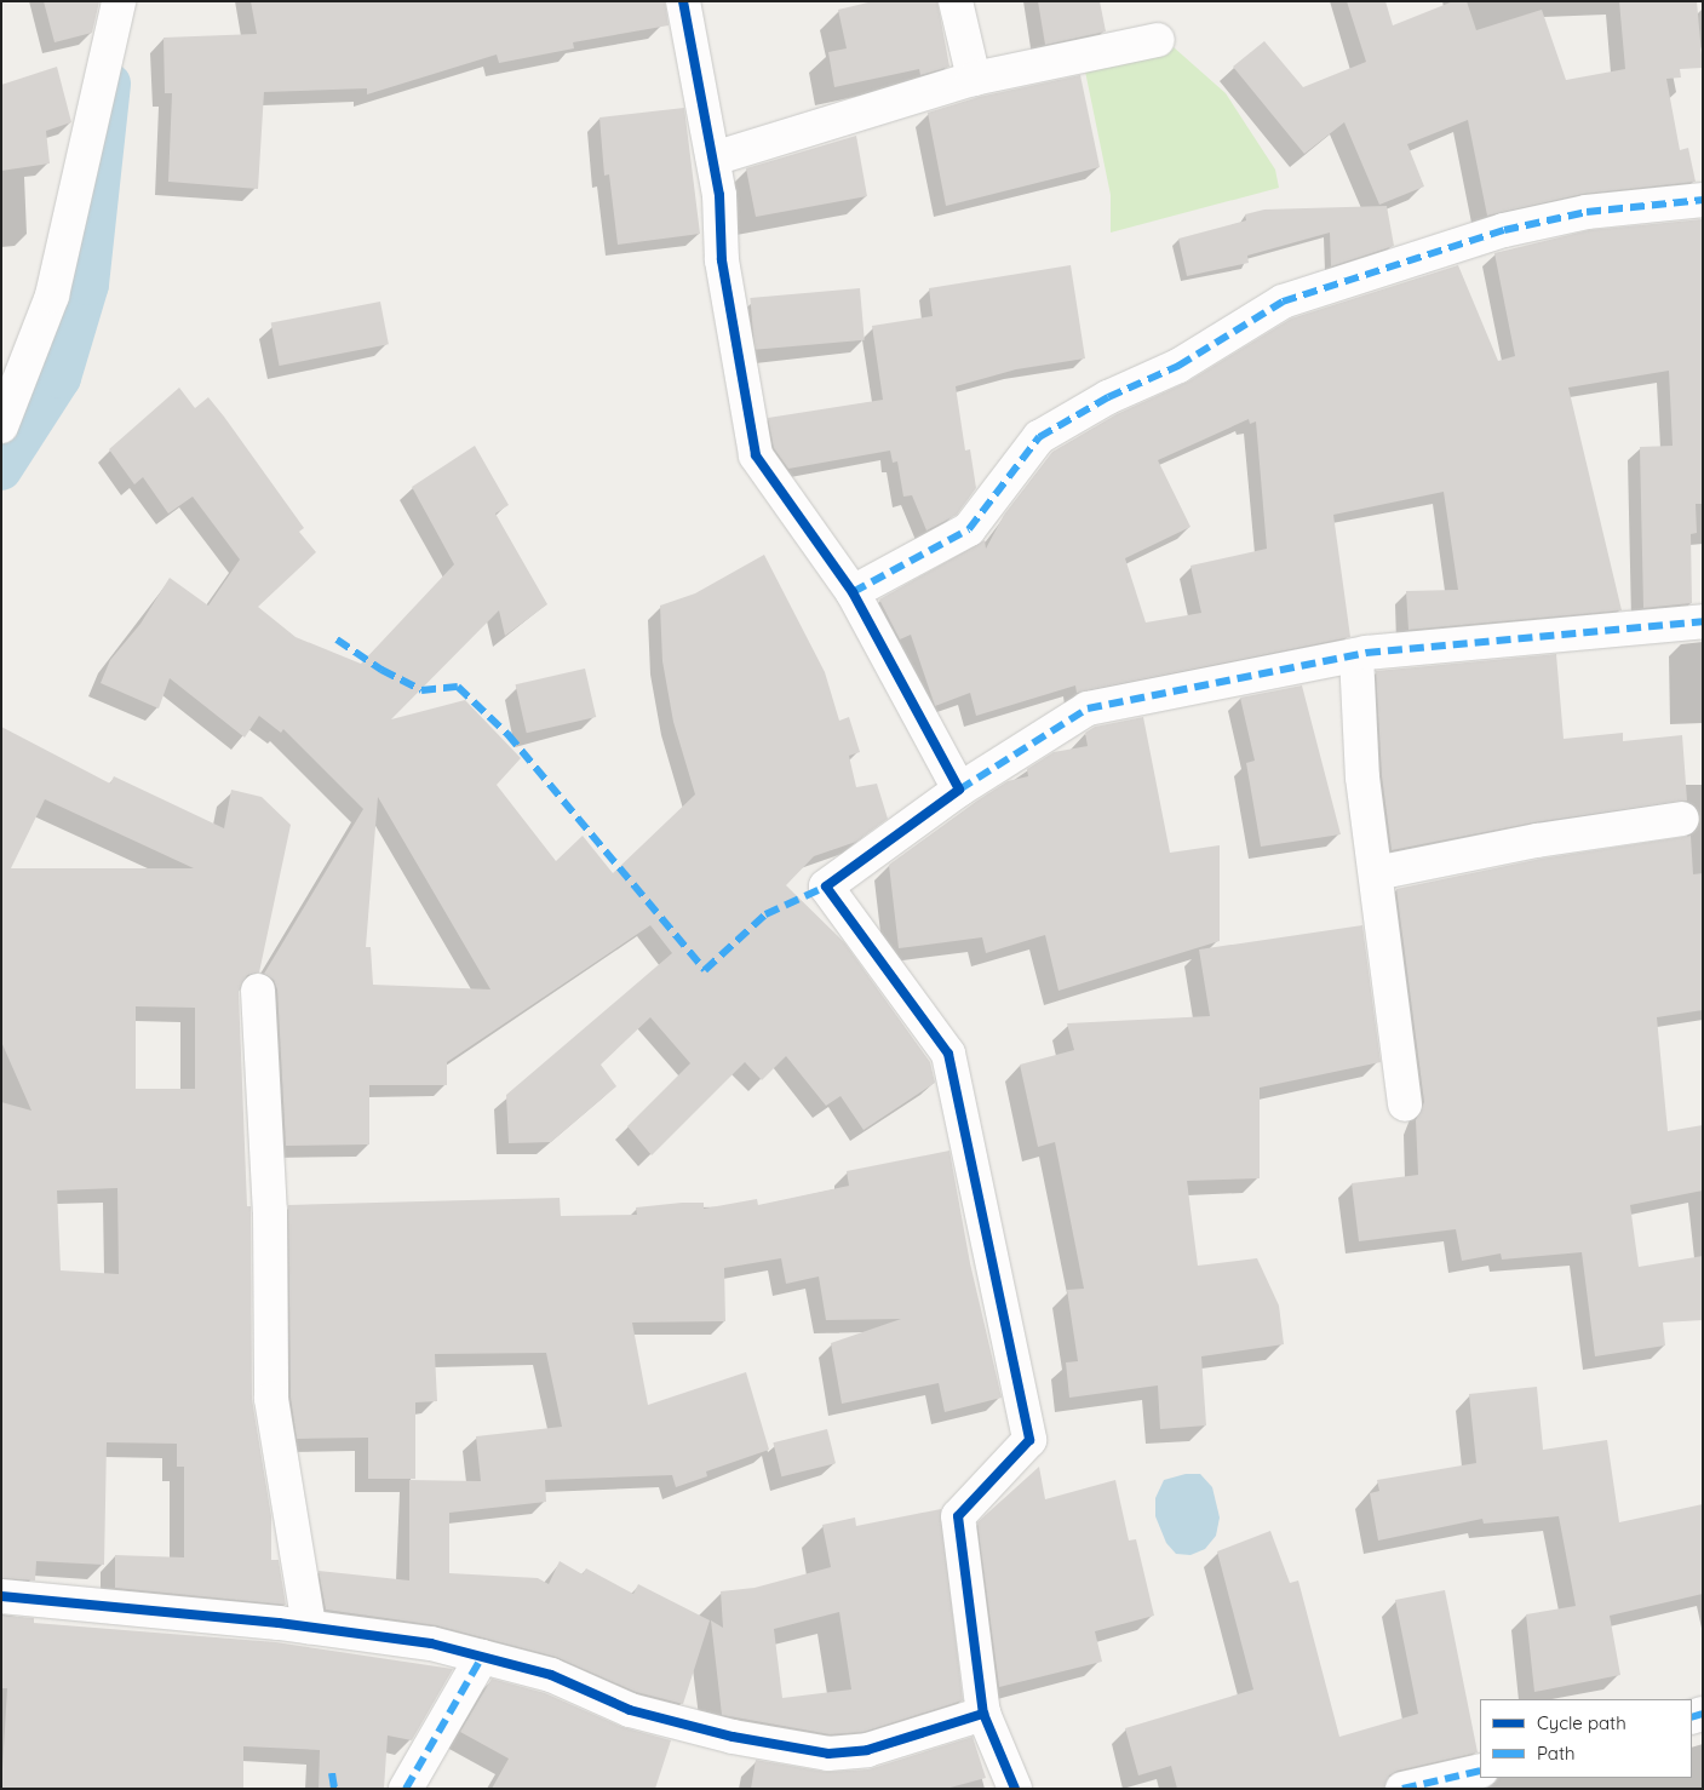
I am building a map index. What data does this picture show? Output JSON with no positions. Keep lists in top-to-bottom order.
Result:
{
  "legend": ["Cycle path", "Path"]
}
